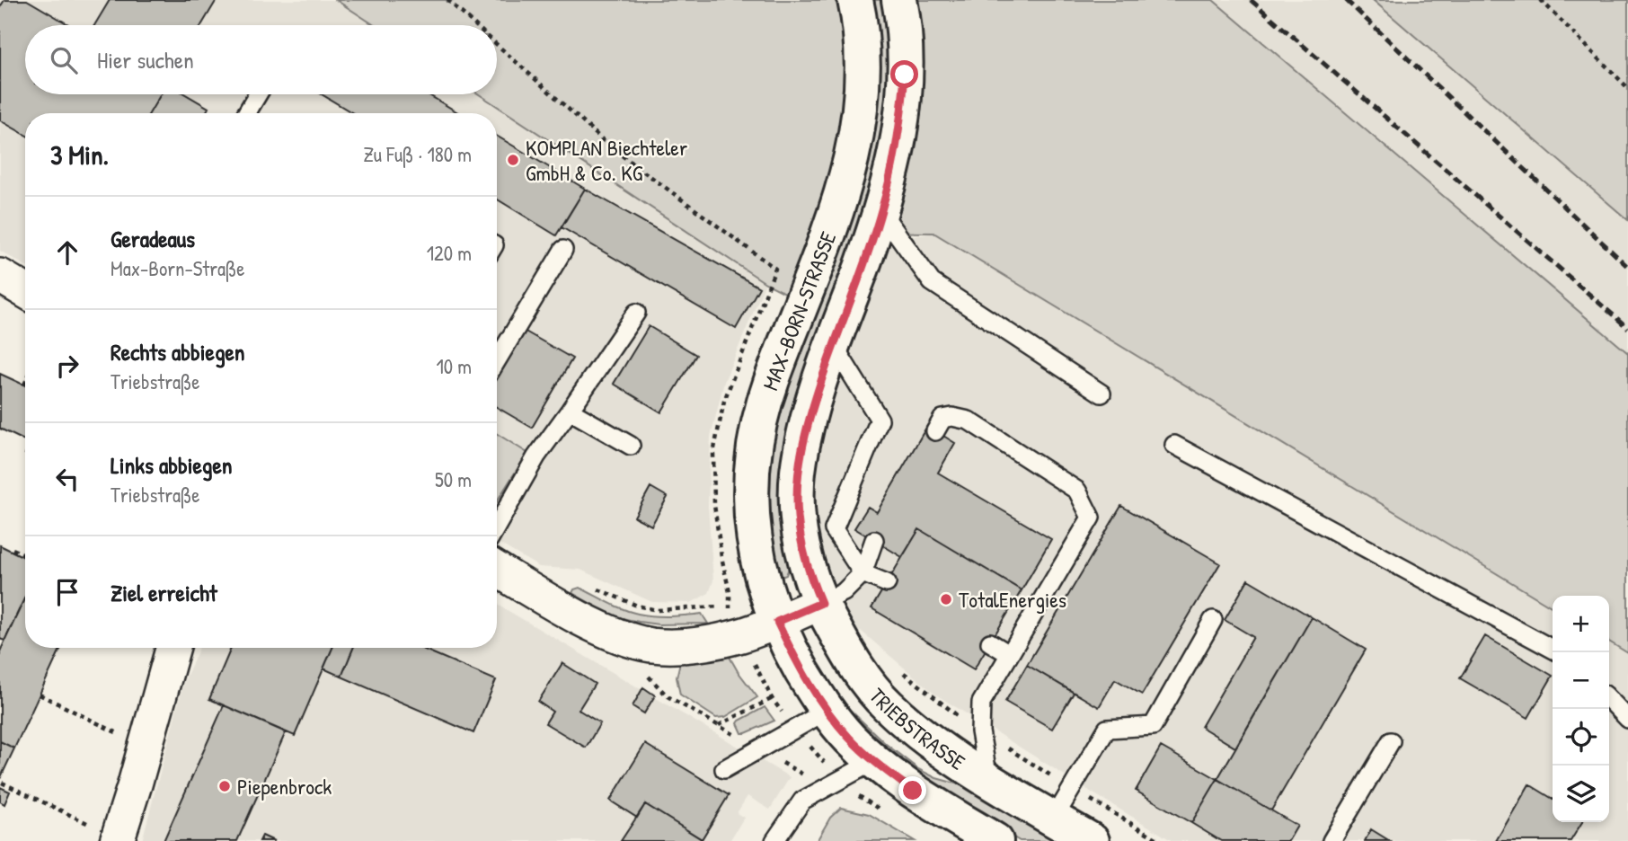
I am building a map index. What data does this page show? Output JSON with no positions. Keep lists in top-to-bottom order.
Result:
{
  "streets": {
    "main road": ["MAX-BORN-STRASSE", "TRIEBSTRASSE"]
  },
  "crossings": [
    ["MAX-BORN-STRASSE", "TRIEBSTRASSE"]
  ],
  "places": ["KOMPLAN Biechteler GmbH & Co. KG", "TotalEnergies", "Piepenbrock"],
  "page": {
    "search": "Hier suchen",
    "heading": ["3 Min.", "Zu Fuß · 180 m"],
    "list": [
      ["Geradeaus", "Max-Born-Straße", "120 m"],
      ["Rechts abbiegen", "Triebstraße", "10 m"],
      ["Links abbiegen", "Triebstraße", "50 m"],
      "Ziel erreicht"
    ],
    "map_buttons": ["+", "−"]
  }
}
